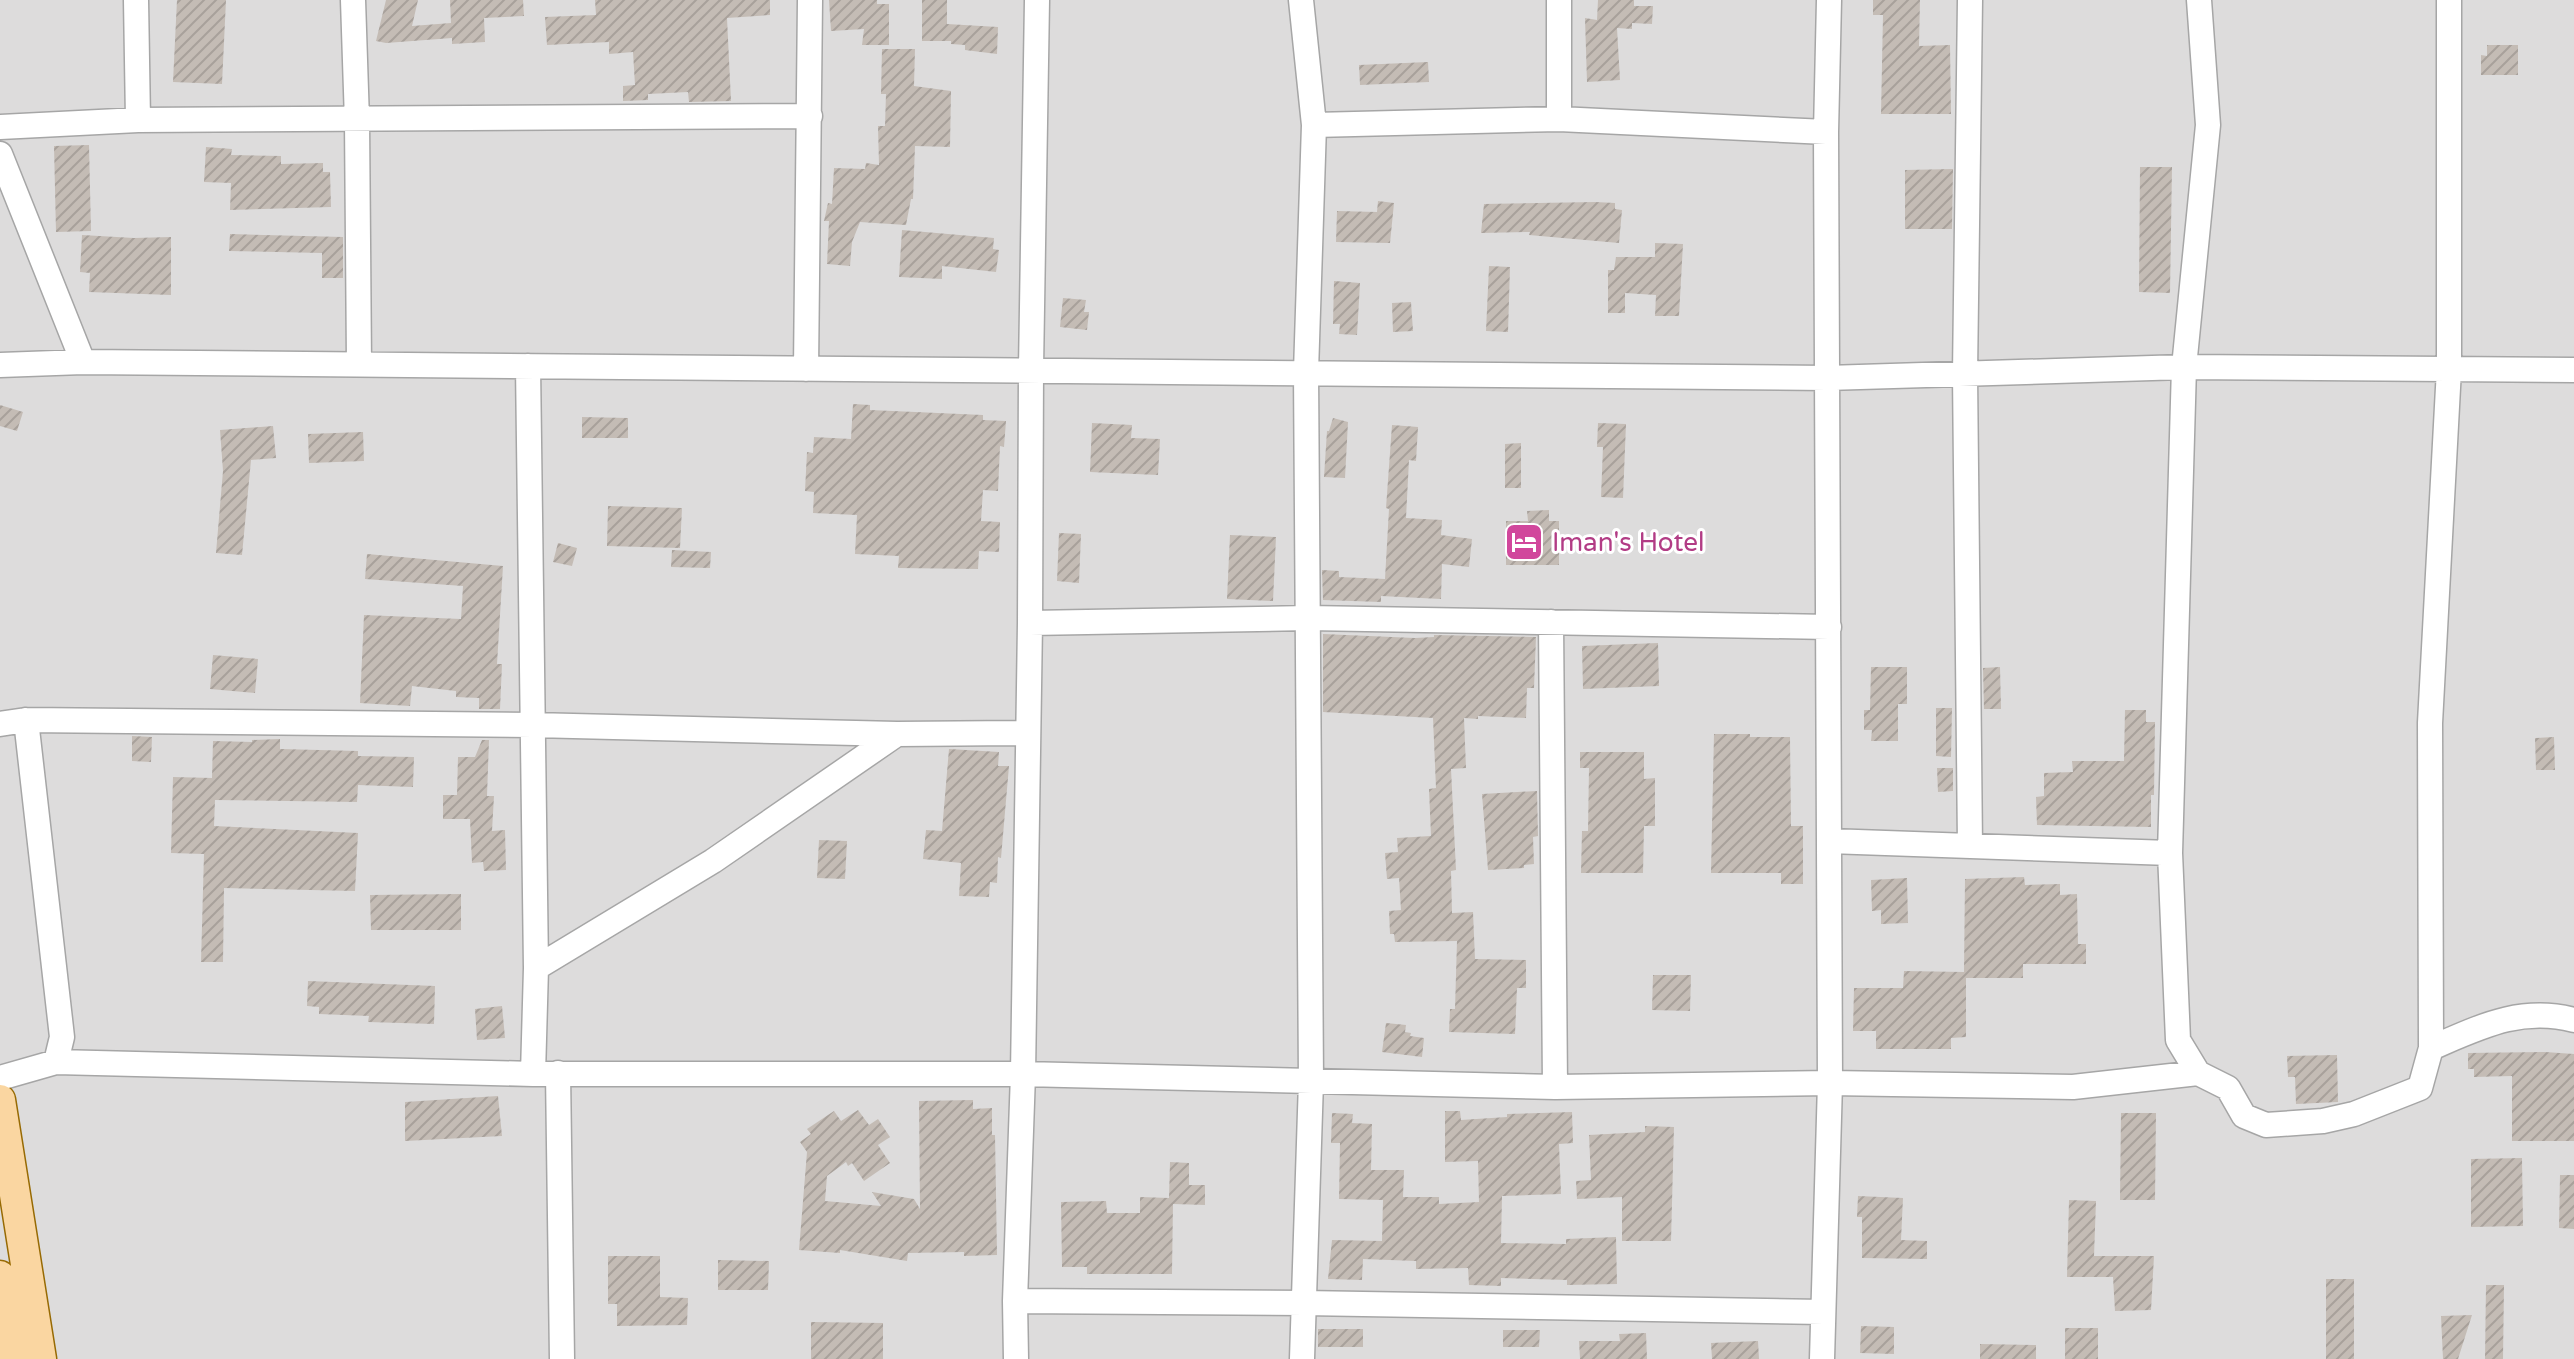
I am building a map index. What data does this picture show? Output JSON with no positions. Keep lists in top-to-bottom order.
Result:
{
  "places": {
    "hotel": ["Iman's Hotel"]
  }
}
